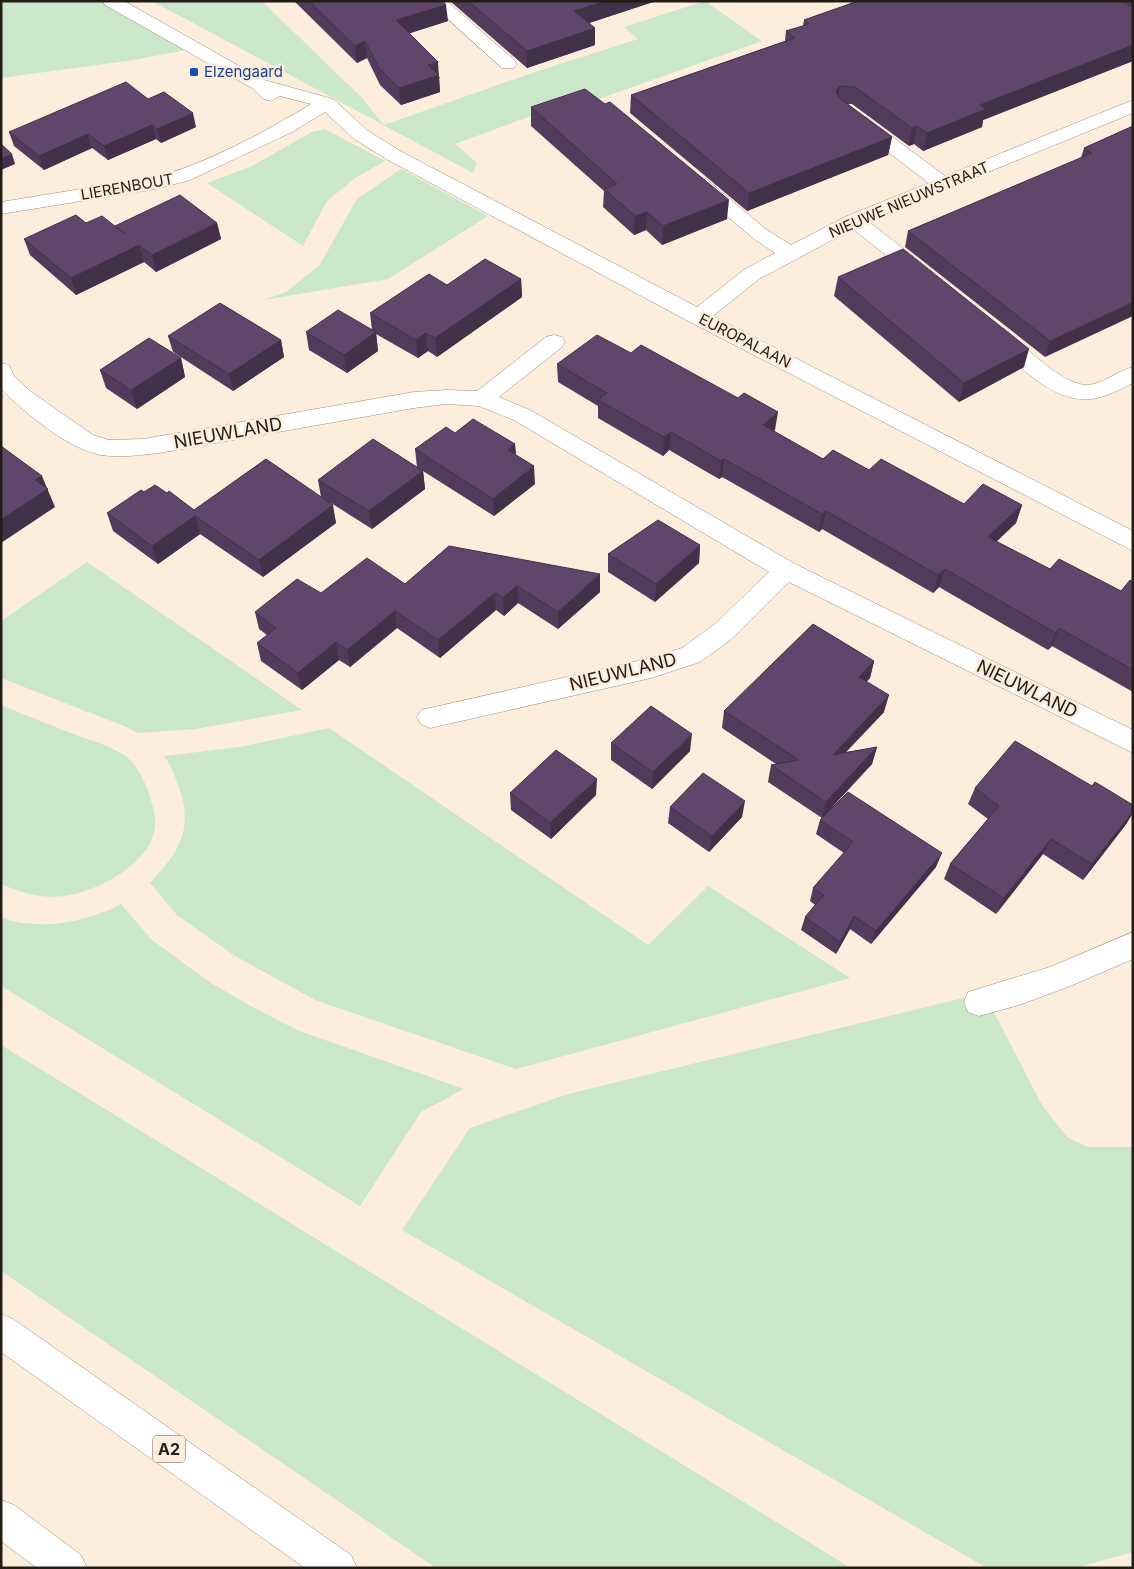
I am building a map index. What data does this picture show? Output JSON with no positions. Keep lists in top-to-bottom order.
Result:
{
  "streets": {
    "main road": [
      "LIERENBOUT",
      "NIEUWE NIEUWSTRAAT",
      "EUROPALAAN",
      "NIEUWLAND",
      "A2"
    ]
  },
  "crossings": [
    ["LIERENBOUT", "EUROPALAAN"],
    ["NIEUWE NIEUWSTRAAT", "EUROPALAAN"]
  ],
  "places": {
    "transit": ["Elzengaard"]
  }
}
